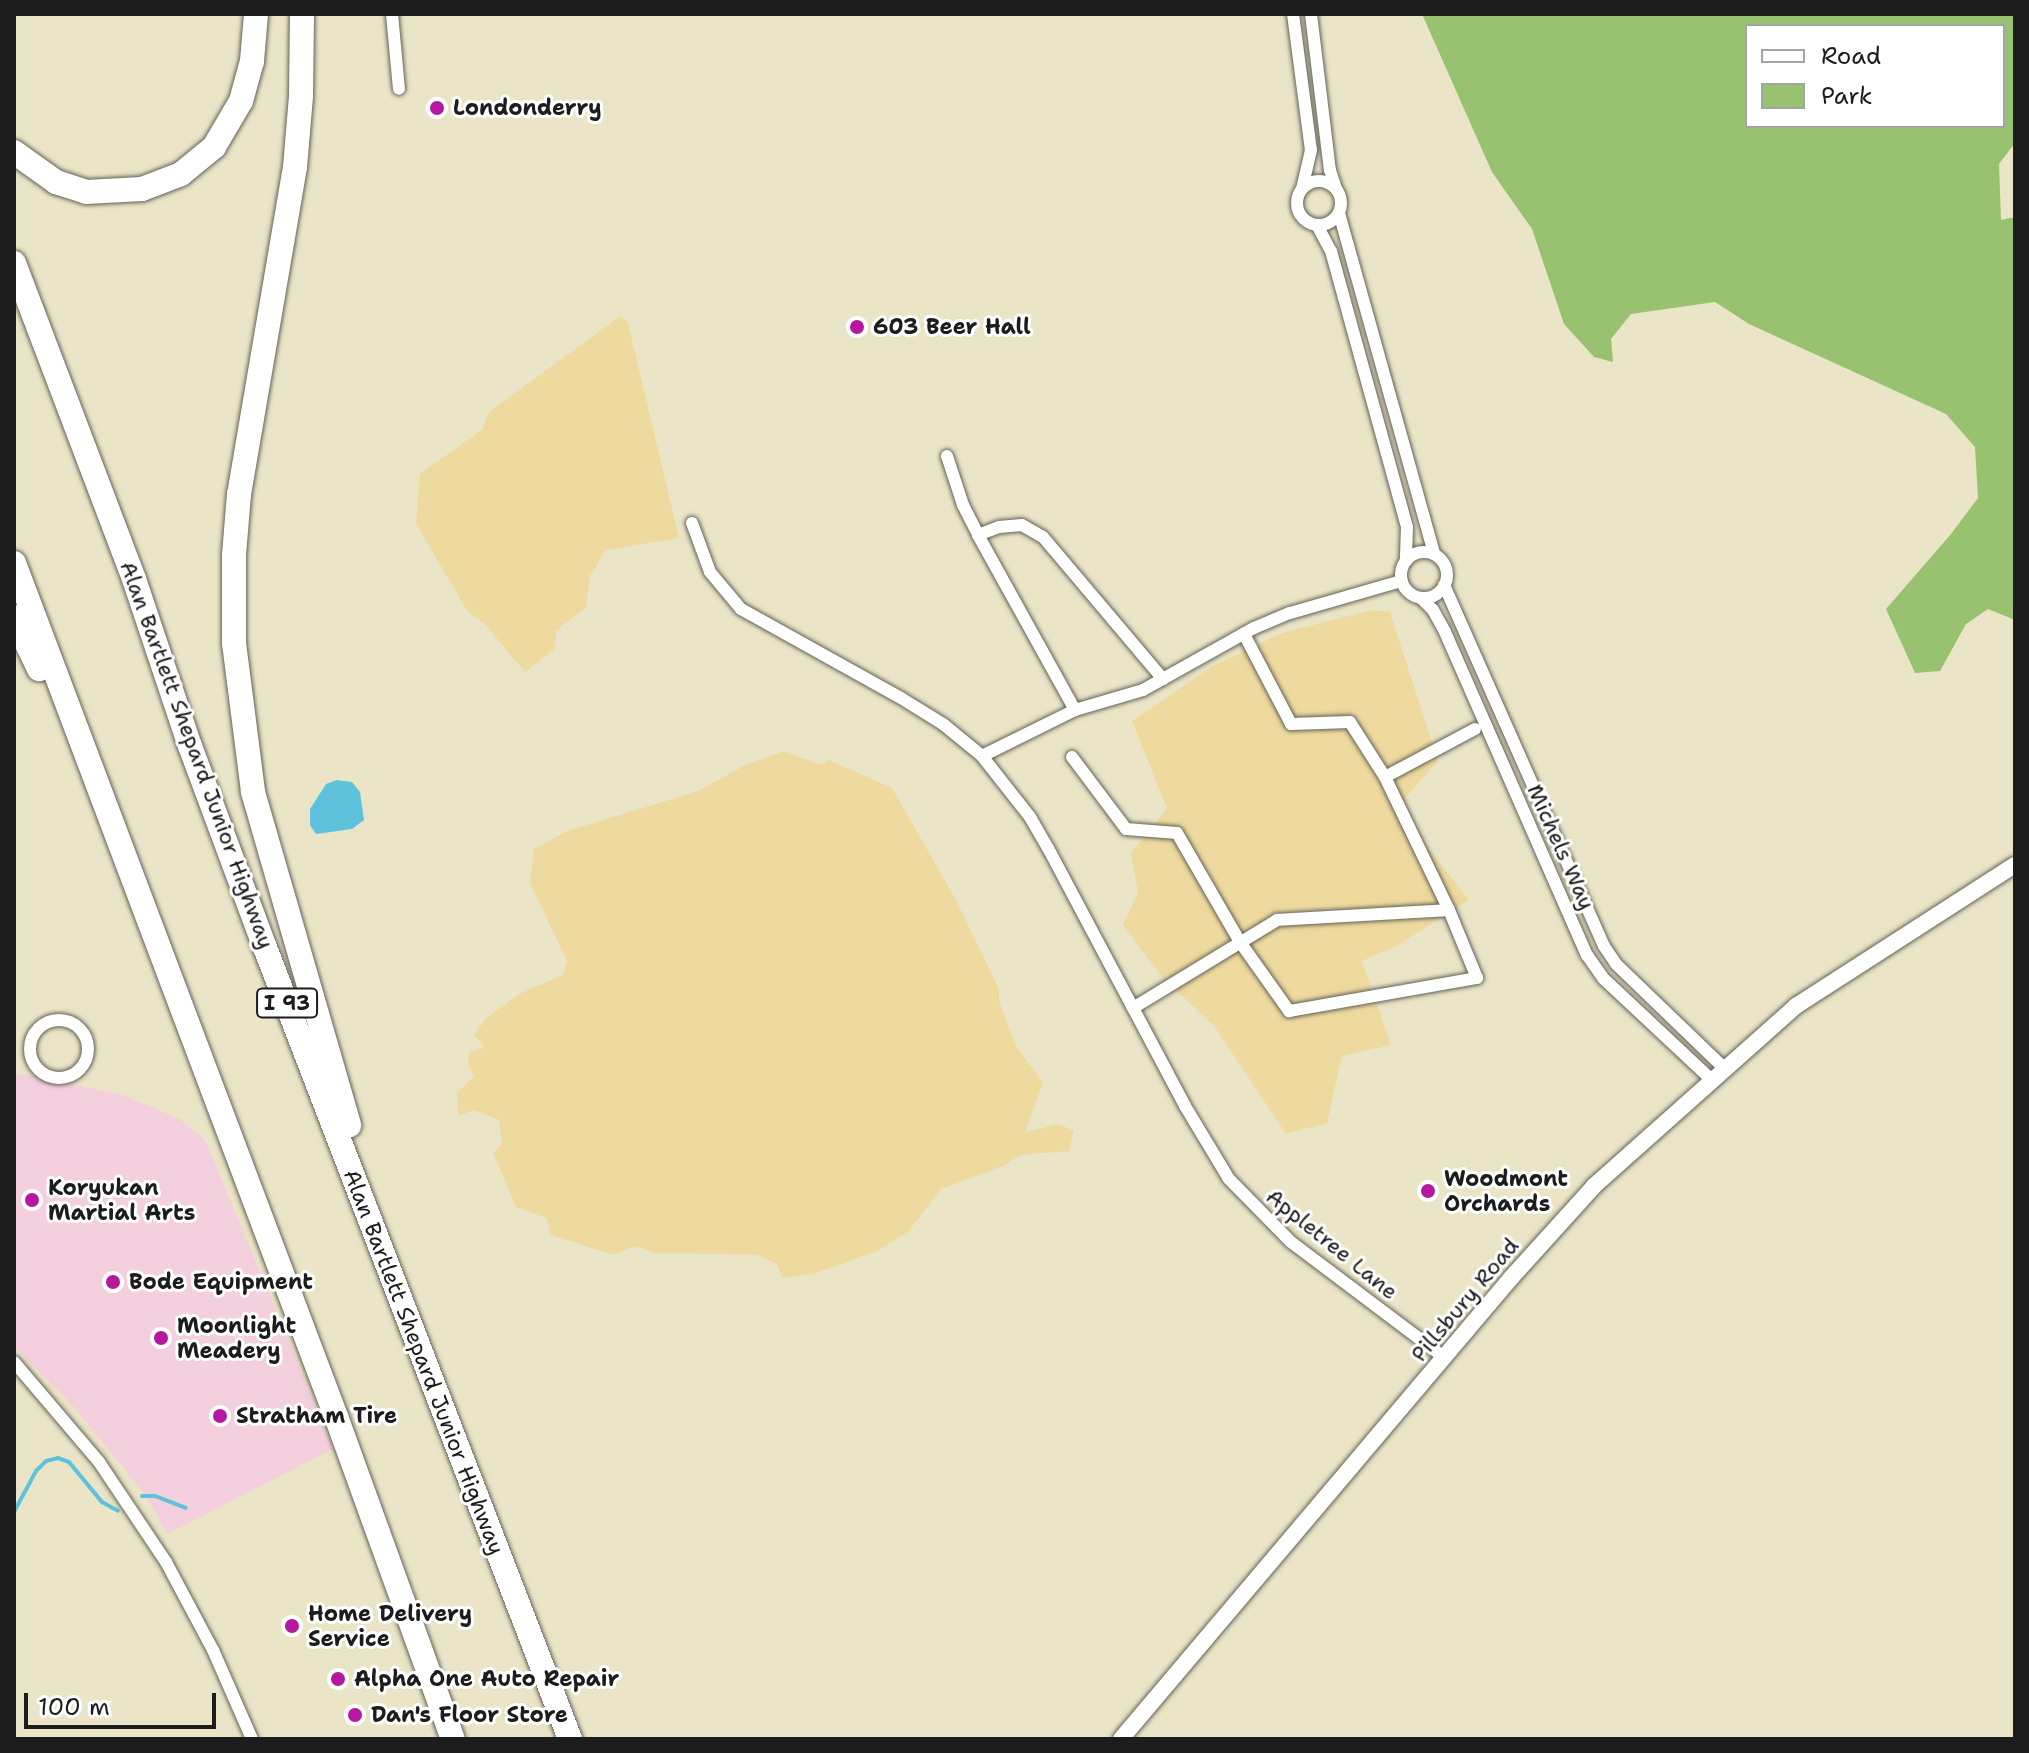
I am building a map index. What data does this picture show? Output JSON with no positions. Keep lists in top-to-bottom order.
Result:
{
  "streets": {
    "highway": ["Alan Bartlett Shepard Junior Highway", "I 93"],
    "street": ["Michels Way", "Appletree Lane", "Pillsbury Road"]
  },
  "crossings": [
    ["Michels Way", "Pillsbury Road"],
    ["Appletree Lane", "Pillsbury Road"]
  ],
  "places": [
    "Londonderry",
    "603 Beer Hall",
    "Woodmont Orchards",
    "Koryukan Martial Arts",
    "Bode Equipment",
    "Moonlight Meadery",
    "Stratham Tire",
    "Home Delivery Service",
    "Alpha One Auto Repair",
    "Dan's Floor Store"
  ],
  "legend": ["Road", "Park"],
  "scale_bar": "100 m"
}
